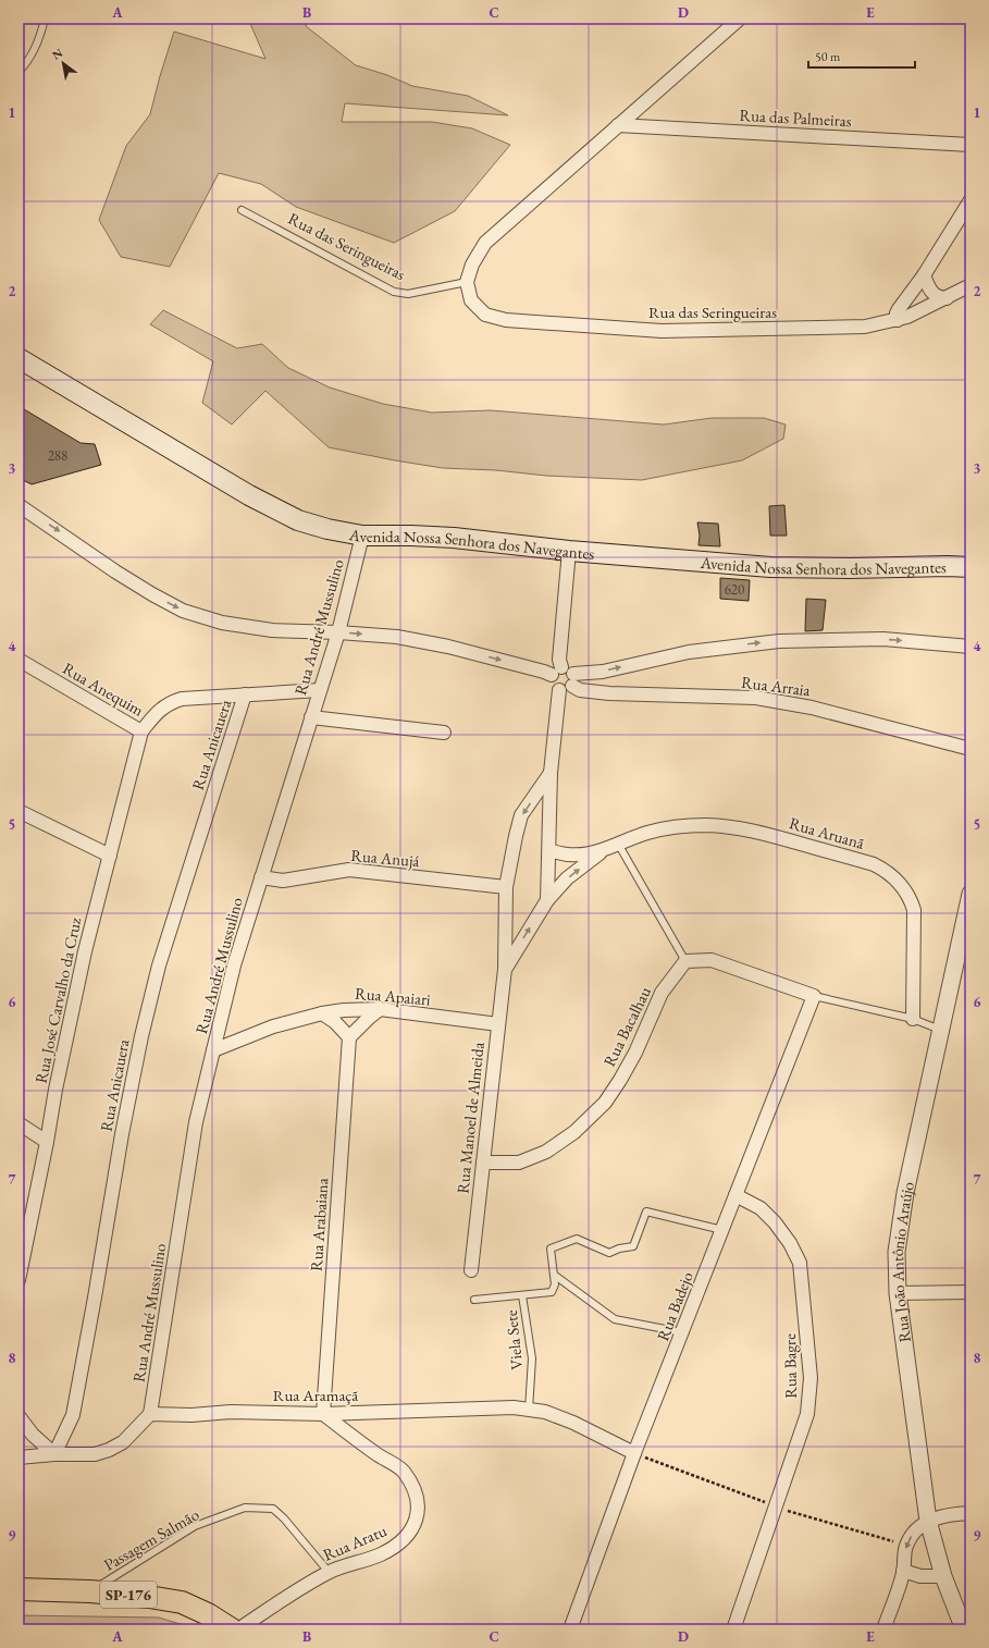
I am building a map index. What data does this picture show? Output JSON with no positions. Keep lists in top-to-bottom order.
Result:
{
  "streets": {
    "main road": ["Avenida Nossa Senhora dos Navegantes", "SP-176"],
    "street": [
      "Rua das Palmeiras",
      "Rua das Seringueiras",
      "Rua André Mussulino",
      "Rua Arraia",
      "Rua Anequim",
      "Rua Anicauera",
      "Rua Aruanã",
      "Rua Anujá",
      "Rua Apaiari",
      "Rua José Carvalho da Cruz",
      "Rua Bacalhau",
      "Rua Manoel de Almeida",
      "Rua Arabaiana",
      "Rua João Antônio Araújo",
      "Rua Badejo",
      "Rua Bagre",
      "Rua Aramaçã",
      "Rua Aratu"
    ],
    "lane": ["Viela Sete", "Passagem Salmão"]
  },
  "crossings": [
    ["Avenida Nossa Senhora dos Navegantes", "Rua André Mussulino"],
    ["Avenida Nossa Senhora dos Navegantes", "Rua Manoel de Almeida"],
    ["Rua André Mussulino", "Rua Arraia"],
    ["Rua André Mussulino", "Rua Anequim"],
    ["Rua André Mussulino", "Rua Anujá"],
    ["Rua André Mussulino", "Rua Apaiari"],
    ["Rua André Mussulino", "Rua Aramaçã"],
    ["Rua Arraia", "Rua Manoel de Almeida"],
    ["Rua Anequim", "Rua Anicauera"],
    ["Rua Anequim", "Rua José Carvalho da Cruz"],
    ["Rua Aruanã", "Rua Manoel de Almeida"],
    ["Rua Anujá", "Rua Manoel de Almeida"],
    ["Rua Apaiari", "Rua Manoel de Almeida"],
    ["Rua Bacalhau", "Rua Manoel de Almeida"],
    ["Rua Arabaiana", "Rua Aramaçã"],
    ["Rua Arabaiana", "Rua Aratu"],
    ["Rua Badejo", "Rua Bagre"],
    ["Rua Badejo", "Rua Aramaçã"],
    ["Viela Sete", "Rua Aramaçã"],
    ["Rua Aramaçã", "Rua Aratu"],
    ["Passagem Salmão", "Rua Aratu"],
    ["Passagem Salmão", "SP-176"]
  ],
  "one_way": ["Rua Arraia"],
  "house_numbers": ["288", "620"],
  "scale_bar": "50 m",
  "north": "top left",
  "grid": {
    "columns": [
      "A",
      "B",
      "C",
      "D",
      "E"
    ],
    "rows": [
      "1",
      "2",
      "3",
      "4",
      "5",
      "6",
      "7",
      "8",
      "9"
    ]
  }
}
